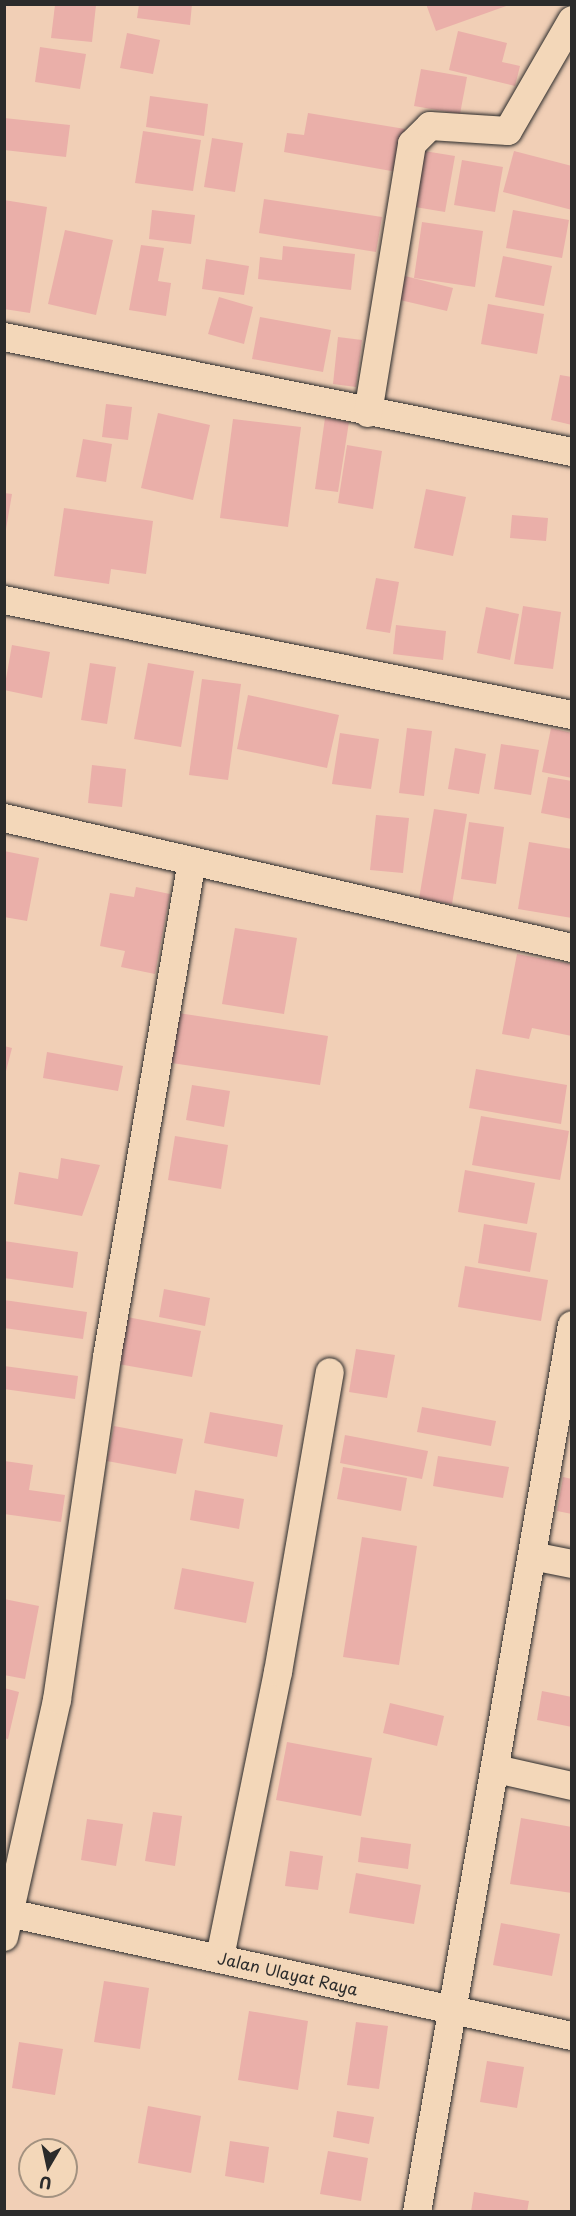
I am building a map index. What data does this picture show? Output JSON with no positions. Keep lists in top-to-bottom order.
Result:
{
  "streets": {
    "street": ["Jalan Ulayat Raya"]
  },
  "north": "bottom"
}
